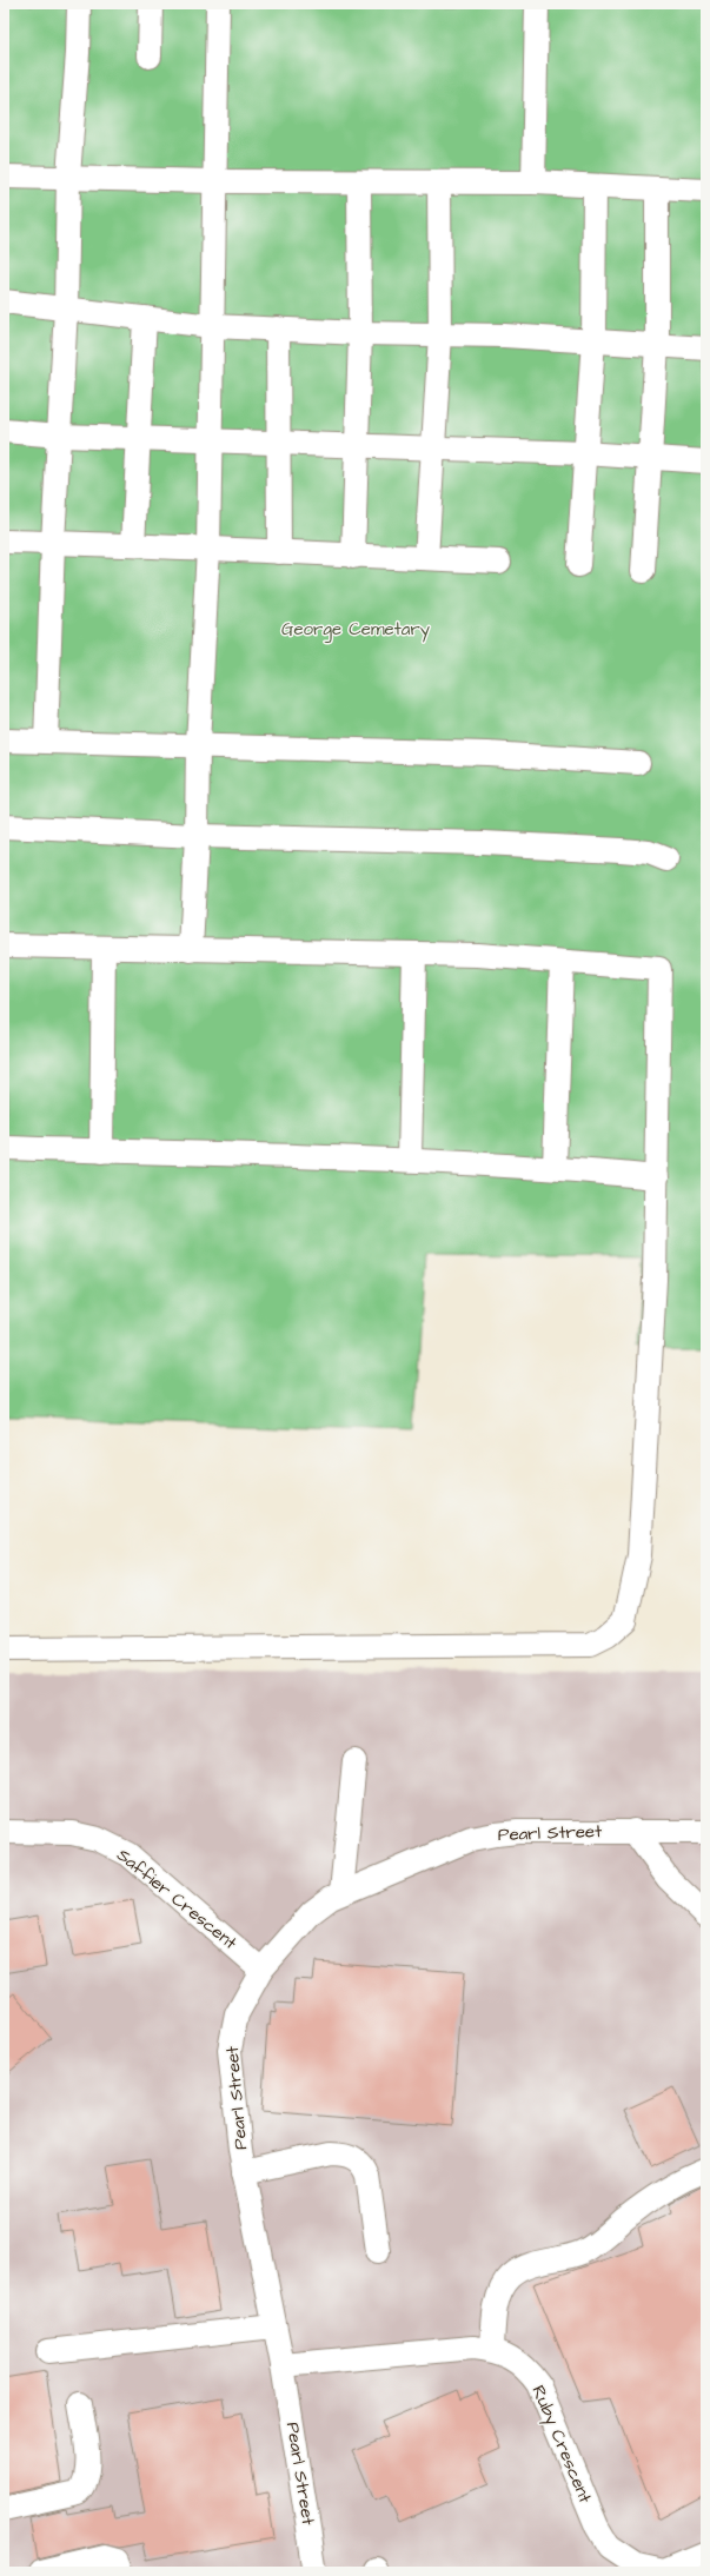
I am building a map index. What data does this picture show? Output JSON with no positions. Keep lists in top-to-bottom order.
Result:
{
  "streets": {
    "street": ["Pearl Street", "Saffier Crescent", "Ruby Crescent"]
  },
  "crossings": [
    ["Pearl Street", "Saffier Crescent"],
    ["Pearl Street", "Ruby Crescent"]
  ],
  "parks": ["George Cemetary"]
}
